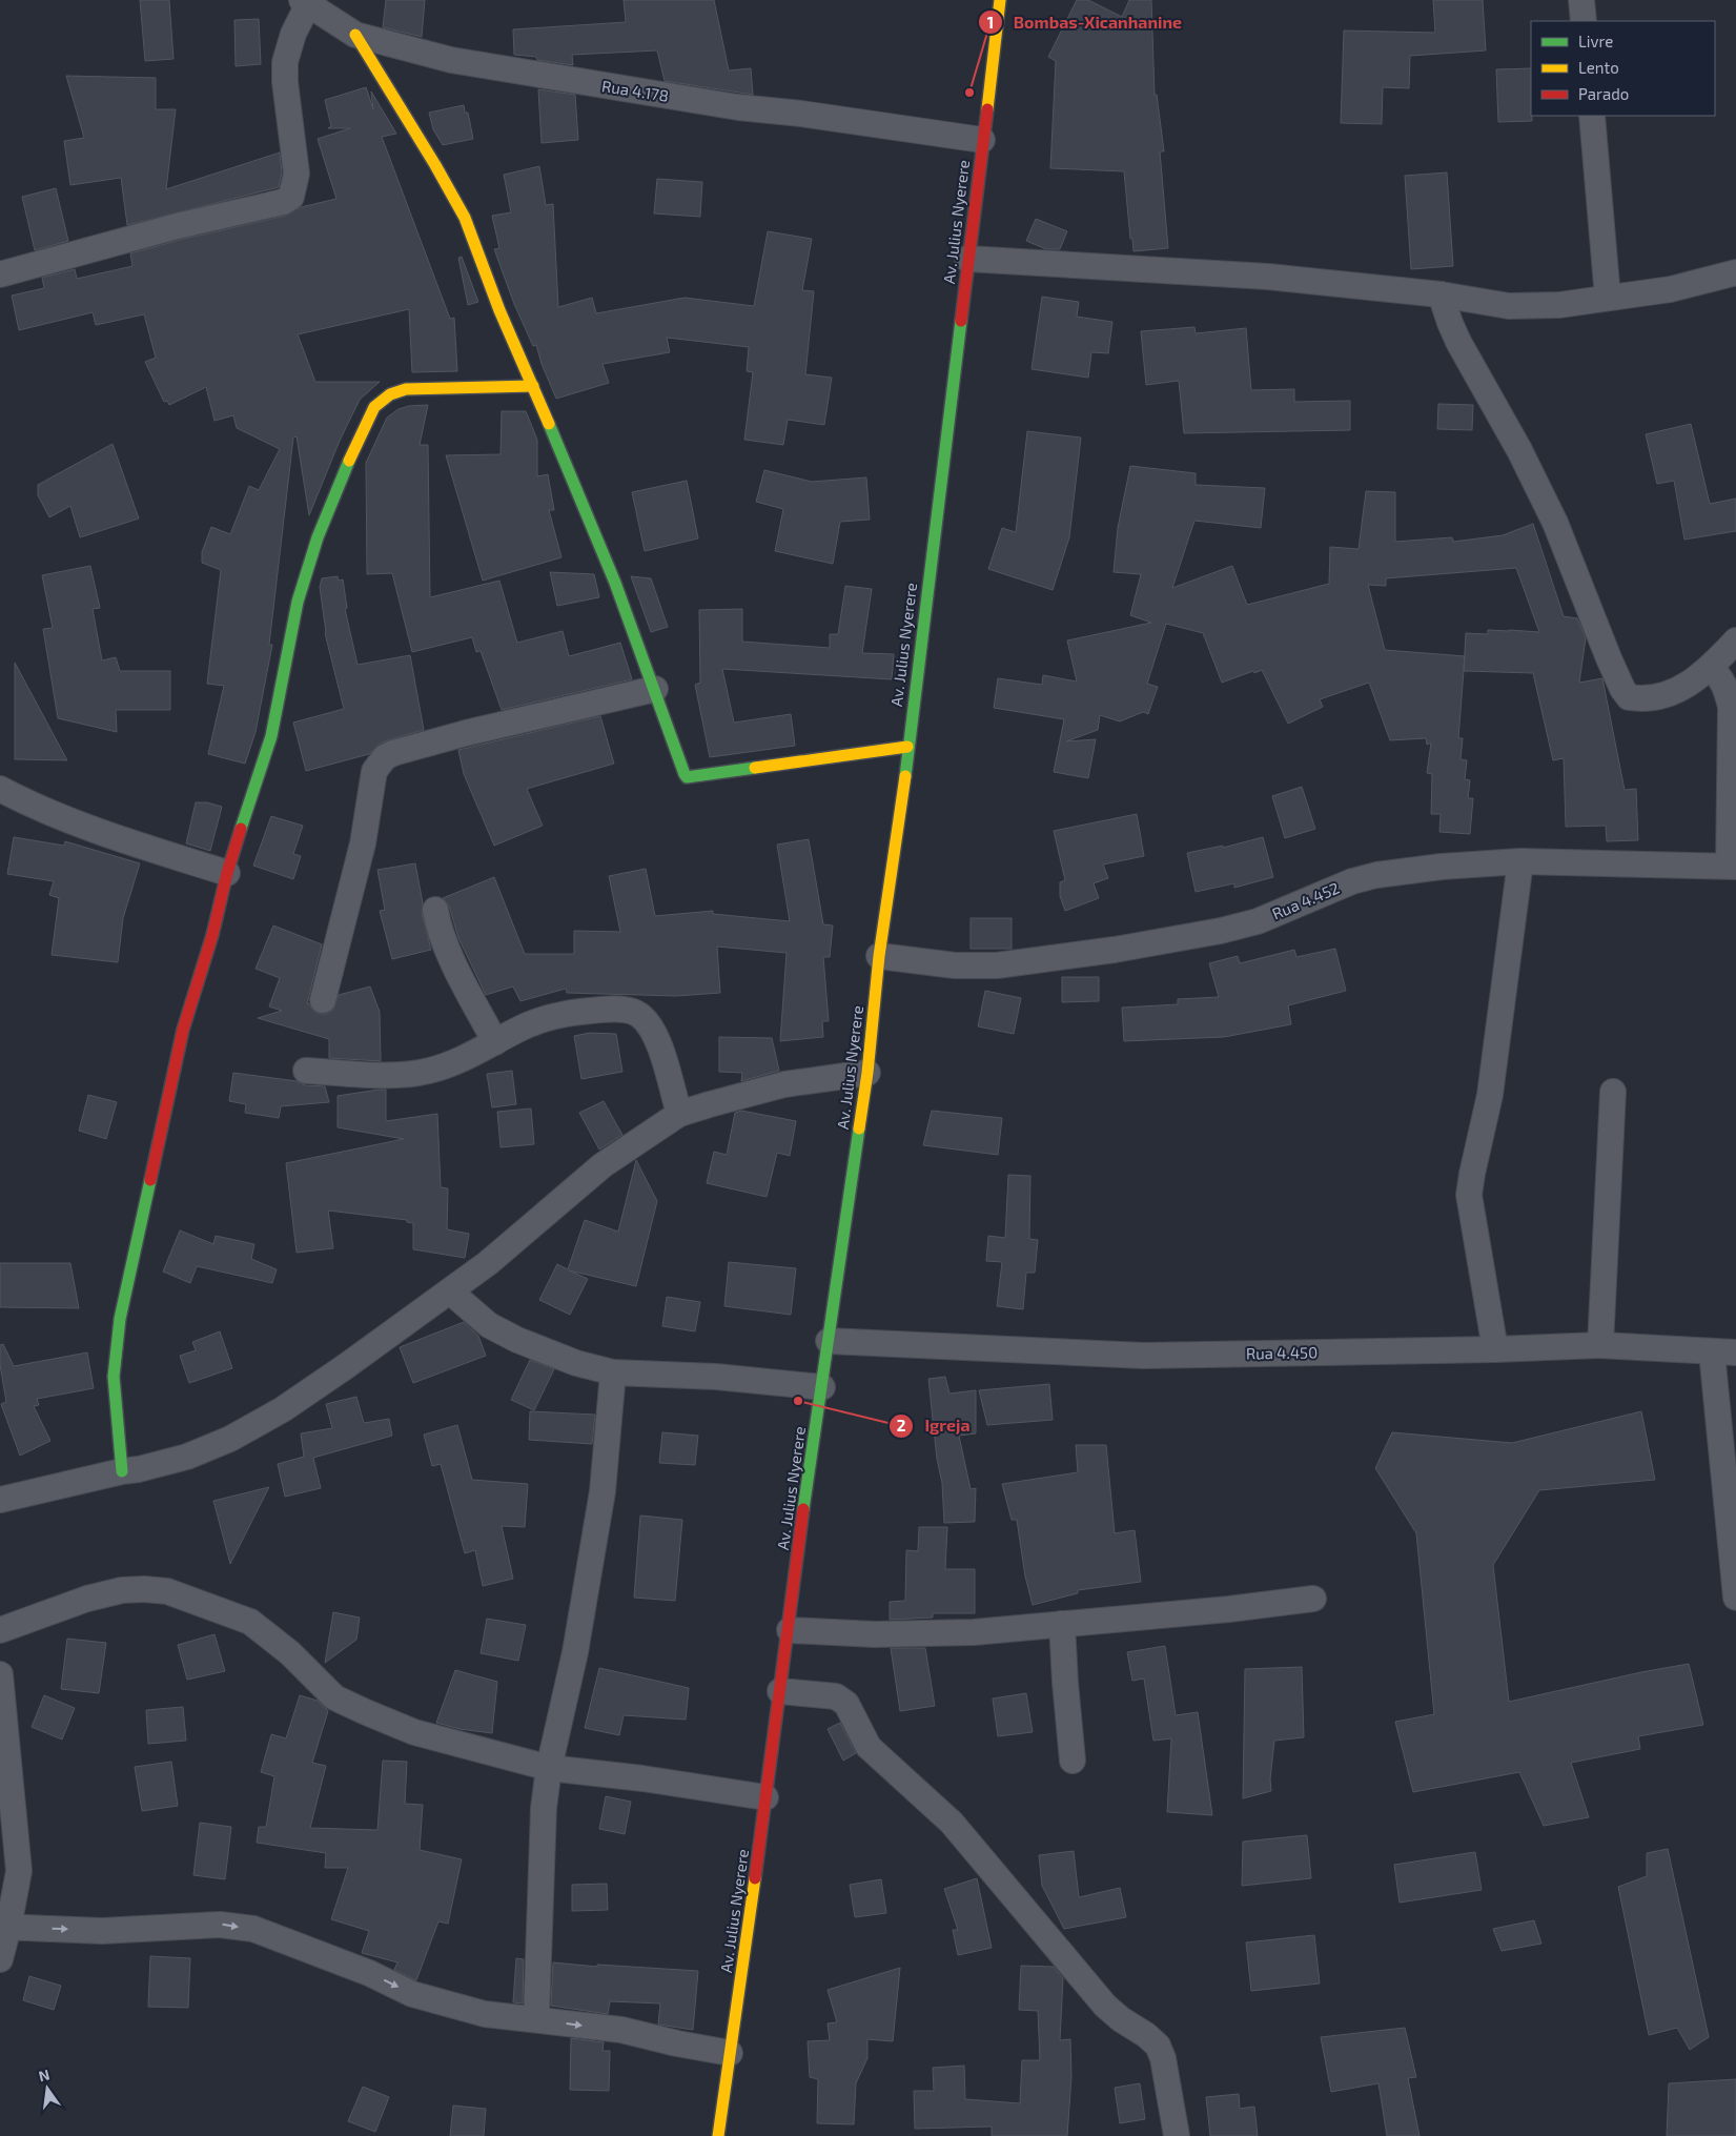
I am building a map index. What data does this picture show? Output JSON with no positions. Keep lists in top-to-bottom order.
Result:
{
  "streets": {
    "street": [
      "Rua 4.178",
      "Av. Julius Nyerere",
      "Rua 4.452",
      "Rua 4.450"
    ]
  },
  "crossings": [
    ["Rua 4.178", "Av. Julius Nyerere"],
    ["Av. Julius Nyerere", "Rua 4.452"],
    ["Av. Julius Nyerere", "Rua 4.450"]
  ],
  "places": ["Bombas-Xicanhanine", "Igreja"],
  "legend": ["Livre", "Lento", "Parado"],
  "north": "top"
}
